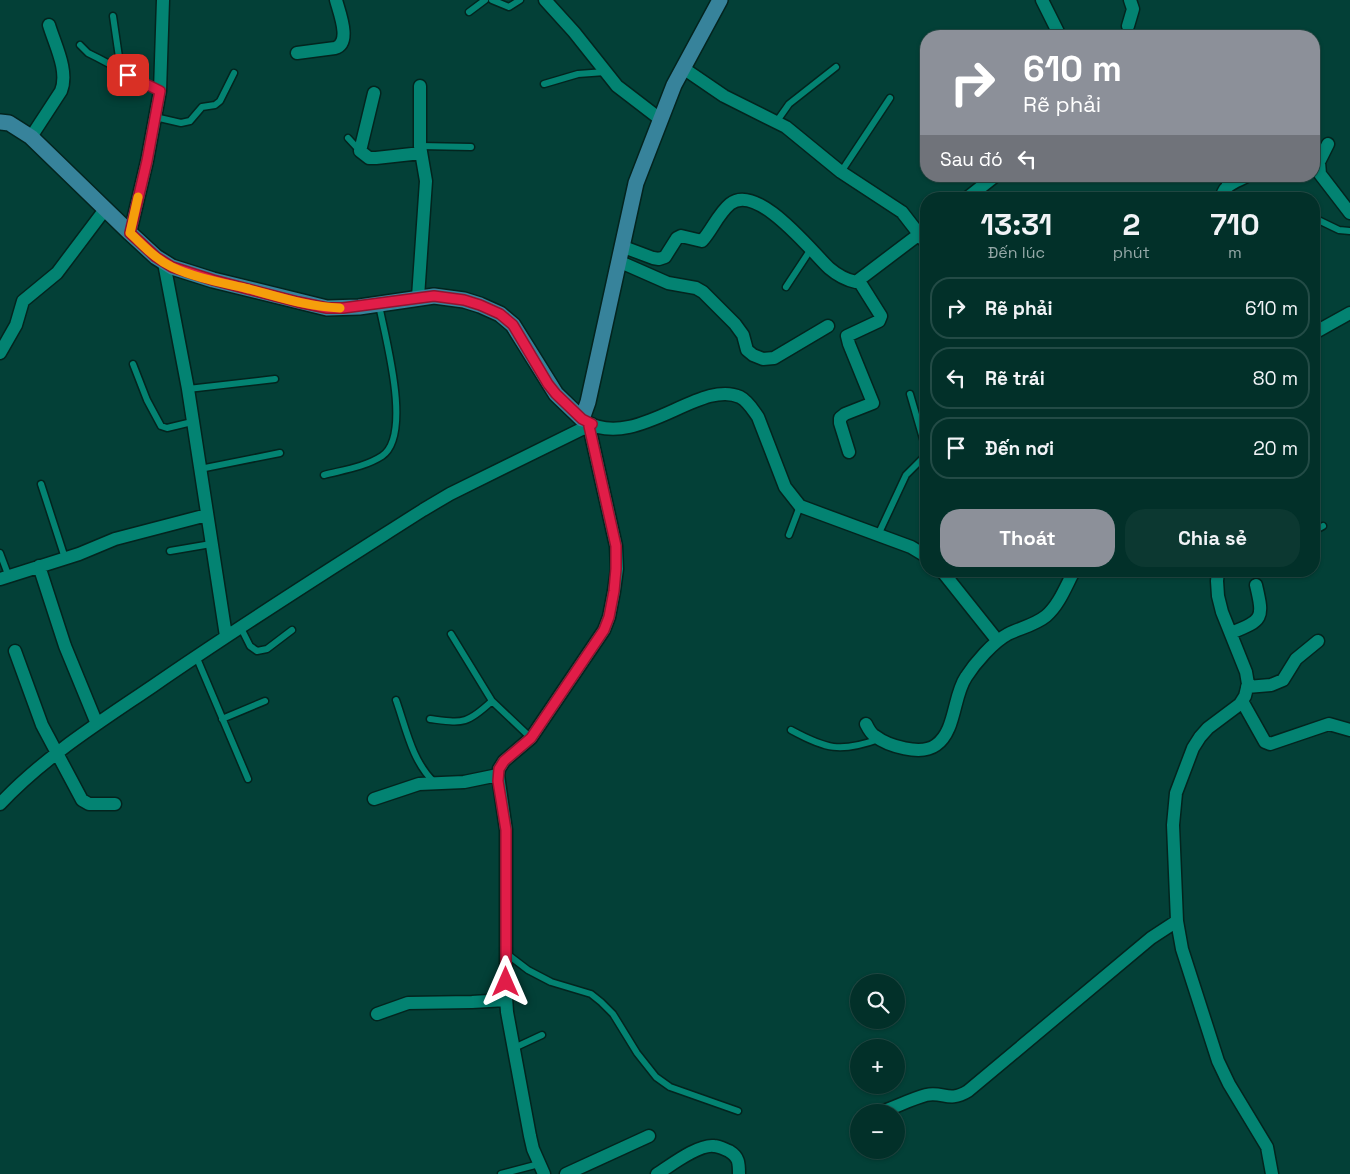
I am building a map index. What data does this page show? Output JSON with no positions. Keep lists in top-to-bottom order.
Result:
{
  "page": {
    "turn": ["610 m", "Rẽ phải"],
    "then": "Sau đó",
    "eta": [
      "13:31",
      "Đến lúc",
      "2",
      "phút",
      "710",
      "m"
    ],
    "list": [
      {
        "name": "Rẽ phải",
        "value": "610 m"
      },
      {
        "name": "Rẽ trái",
        "value": "80 m"
      },
      {
        "name": "Đến nơi",
        "value": "20 m"
      }
    ],
    "buttons": ["Thoát", "Chia sẻ"],
    "map_buttons": ["+", "−"]
  }
}
